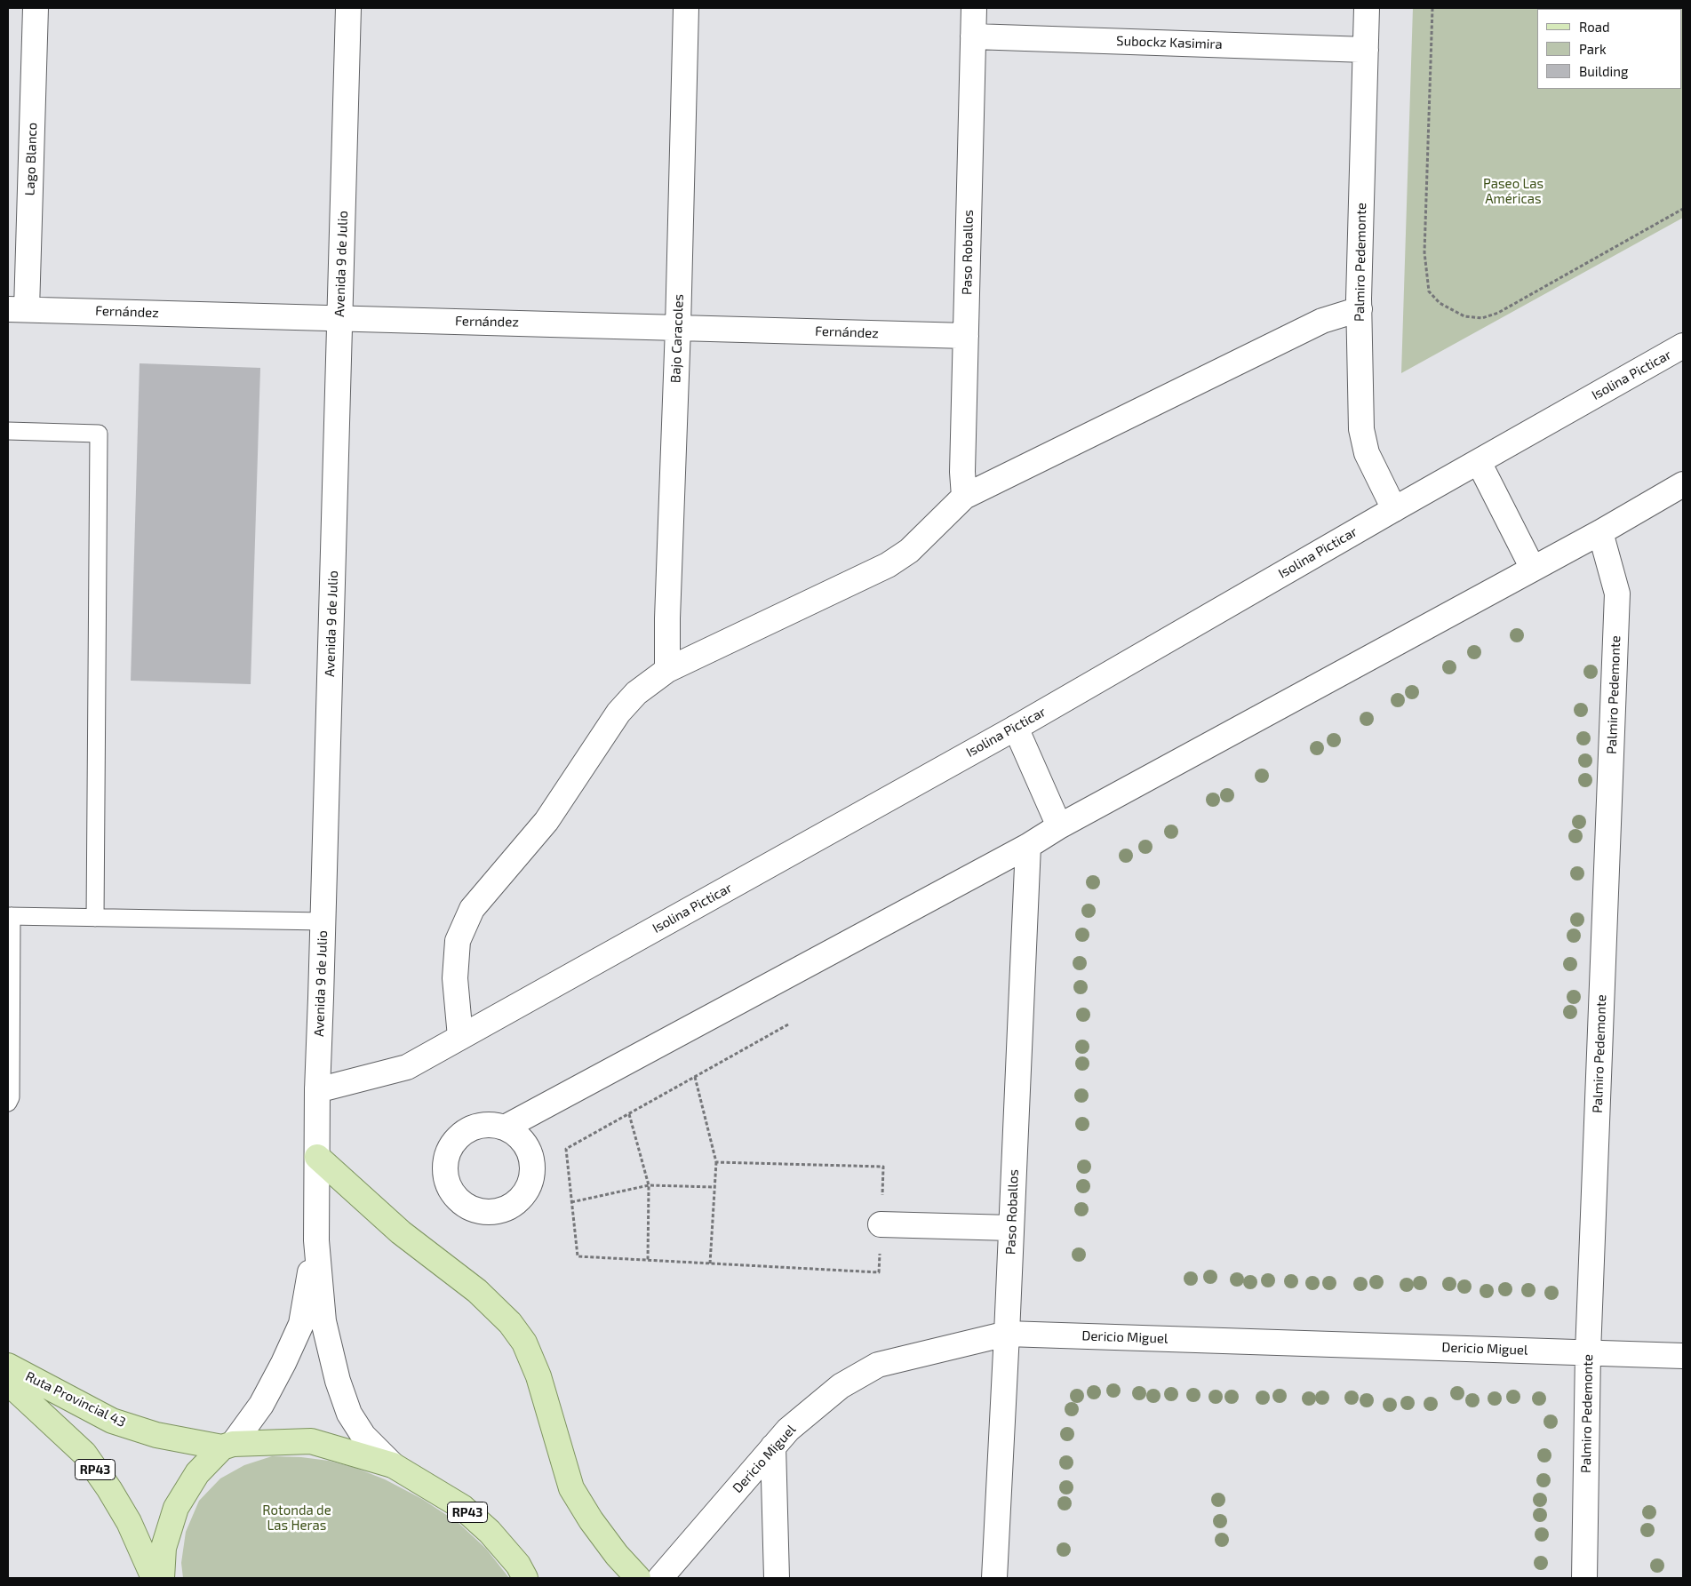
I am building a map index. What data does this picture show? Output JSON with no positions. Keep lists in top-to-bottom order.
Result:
{
  "streets": {
    "main road": ["Ruta Provincial 43", "RP43"],
    "street": [
      "Subockz Kasimira",
      "Lago Blanco",
      "Paso Roballos",
      "Palmiro Pedemonte",
      "Avenida 9 de Julio",
      "Fernández",
      "Bajo Caracoles",
      "Isolina Picticar",
      "Dericio Miguel"
    ]
  },
  "crossings": [
    ["Subockz Kasimira", "Paso Roballos"],
    ["Subockz Kasimira", "Palmiro Pedemonte"],
    ["Lago Blanco", "Fernández"],
    ["Paso Roballos", "Fernández"],
    ["Paso Roballos", "Dericio Miguel"],
    ["Palmiro Pedemonte", "Isolina Picticar"],
    ["Palmiro Pedemonte", "Dericio Miguel"],
    ["Avenida 9 de Julio", "Fernández"],
    ["Avenida 9 de Julio", "Isolina Picticar"],
    ["Fernández", "Bajo Caracoles"],
    ["Ruta Provincial 43", "RP43"]
  ],
  "parks": ["Paseo Las Américas", "Rotonda de Las Heras"],
  "legend": ["Road", "Park", "Building"]
}
